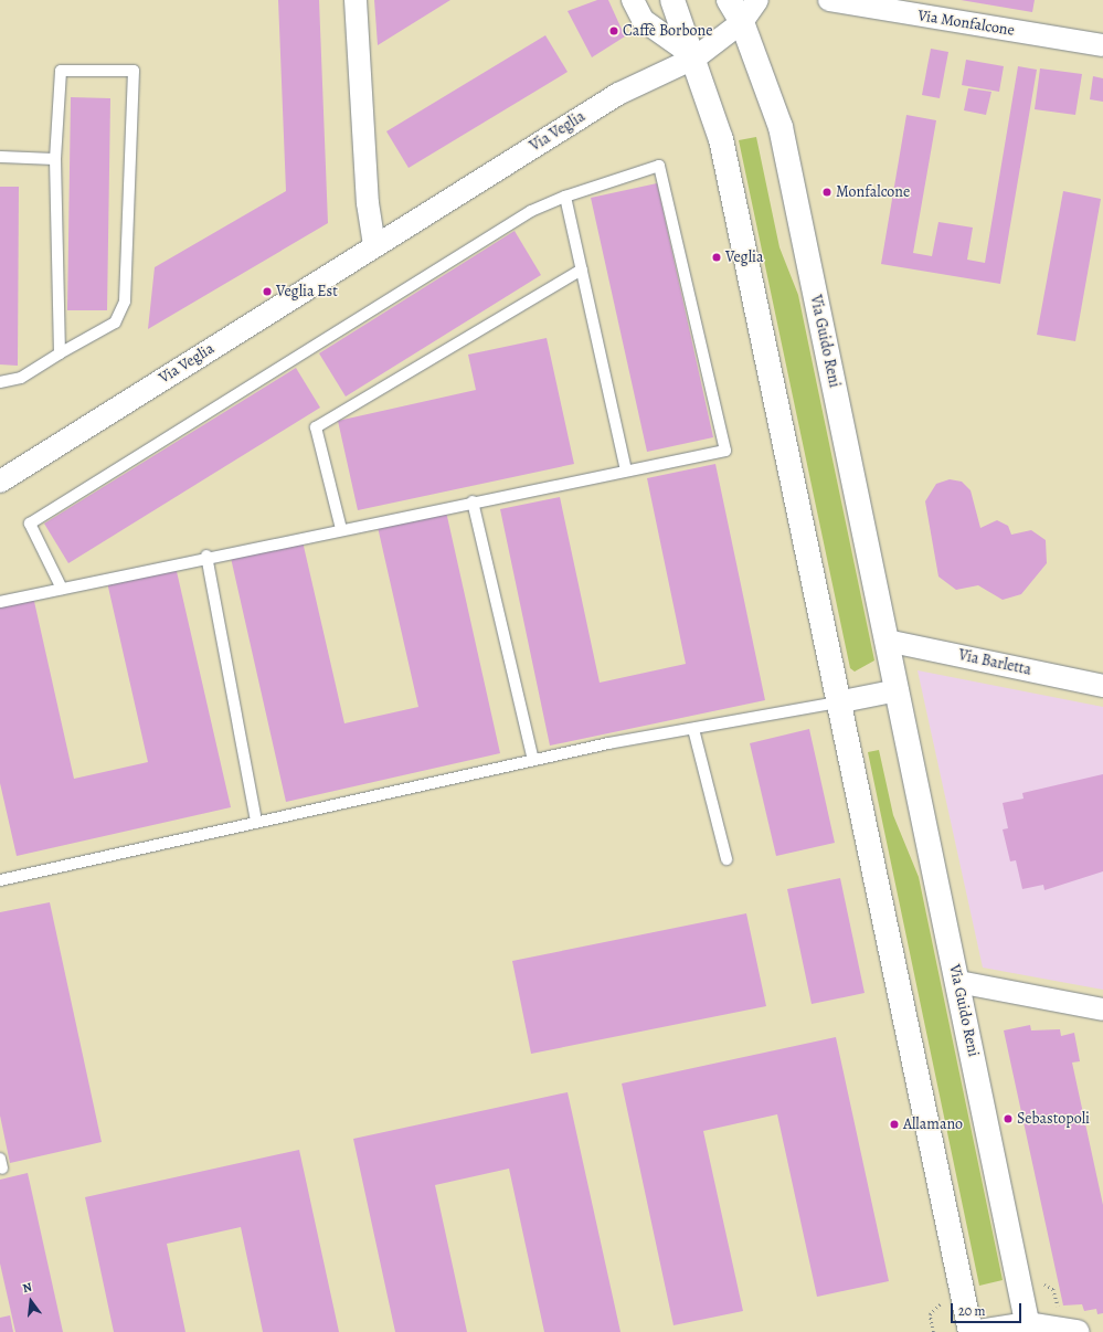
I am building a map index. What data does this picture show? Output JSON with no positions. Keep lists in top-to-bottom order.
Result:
{
  "streets": {
    "main road": ["Via Guido Reni"],
    "street": ["Via Monfalcone", "Via Veglia", "Via Barletta"]
  },
  "crossings": [
    ["Via Veglia", "Via Guido Reni"],
    ["Via Guido Reni", "Via Barletta"]
  ],
  "places": [
    "Caffè Borbone",
    "Monfalcone",
    "Veglia",
    "Veglia Est",
    "Sebastopoli",
    "Allamano"
  ],
  "scale_bar": "20 m",
  "north": "top"
}
